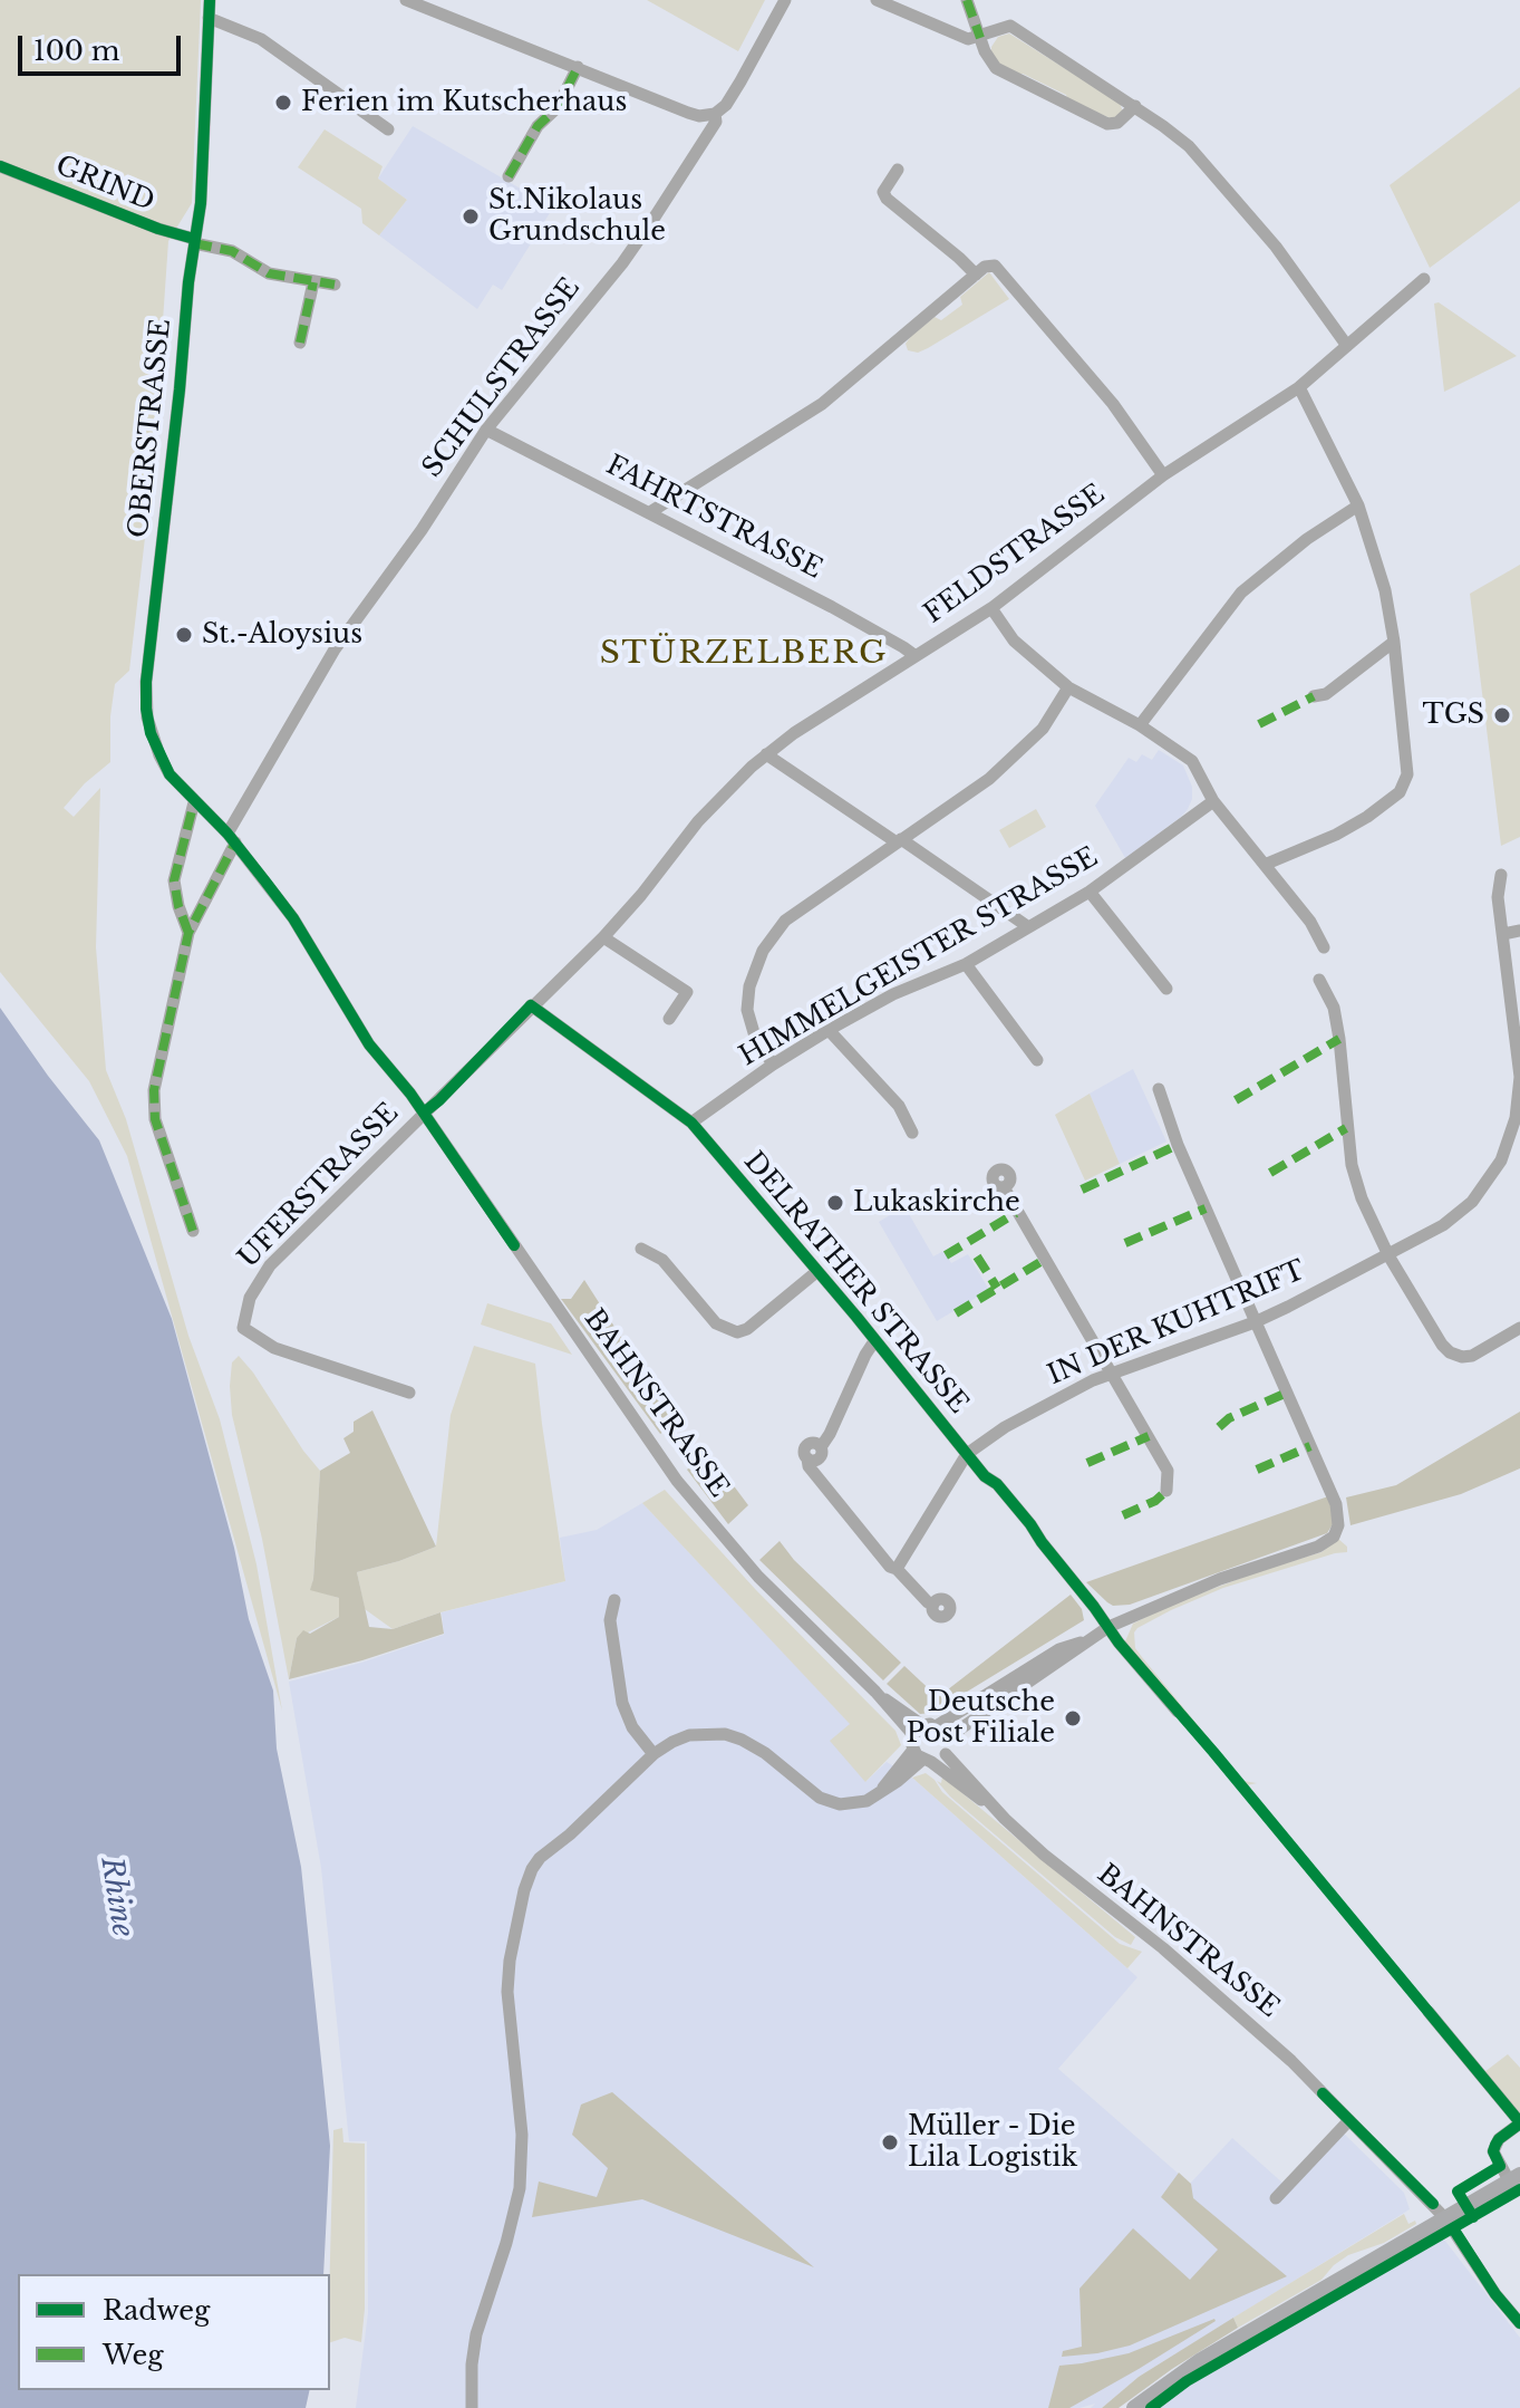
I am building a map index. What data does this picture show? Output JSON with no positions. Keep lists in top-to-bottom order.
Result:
{
  "streets": {
    "street": [
      "GRIND",
      "SCHULSTRASSE",
      "OBERSTRASSE",
      "FAHRTSTRASSE",
      "FELDSTRASSE",
      "HIMMELGEISTER STRASSE",
      "UFERSTRASSE",
      "DELRATHER STRASSE",
      "IN DER KUHTRIFT",
      "BAHNSTRASSE"
    ]
  },
  "crossings": [
    ["GRIND", "OBERSTRASSE"],
    ["SCHULSTRASSE", "OBERSTRASSE"],
    ["SCHULSTRASSE", "FAHRTSTRASSE"],
    ["SCHULSTRASSE", "BAHNSTRASSE"],
    ["OBERSTRASSE", "BAHNSTRASSE"],
    ["FAHRTSTRASSE", "FELDSTRASSE"],
    ["FELDSTRASSE", "UFERSTRASSE"],
    ["FELDSTRASSE", "DELRATHER STRASSE"],
    ["FELDSTRASSE", "BAHNSTRASSE"],
    ["HIMMELGEISTER STRASSE", "DELRATHER STRASSE"],
    ["UFERSTRASSE", "BAHNSTRASSE"],
    ["DELRATHER STRASSE", "IN DER KUHTRIFT"]
  ],
  "districts": ["STÜRZELBERG"],
  "water": ["Rhine"],
  "places": [
    "Ferien im Kutscherhaus",
    "St.Nikolaus Grundschule",
    "St.-Aloysius",
    "TGS",
    "Lukaskirche",
    "Deutsche Post Filiale",
    "Müller - Die Lila Logistik"
  ],
  "legend": ["Radweg", "Weg"],
  "scale_bar": "100 m"
}
